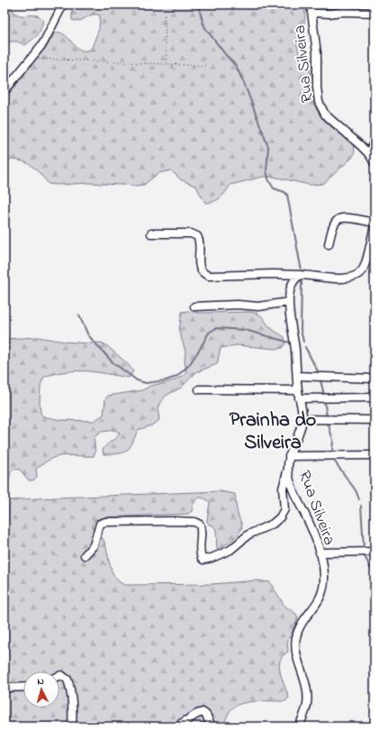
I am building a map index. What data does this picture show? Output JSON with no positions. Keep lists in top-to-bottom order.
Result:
{
  "streets": {
    "street": ["Rua Silveira"]
  },
  "districts": ["Prainha do Silveira"],
  "north": "top"
}
